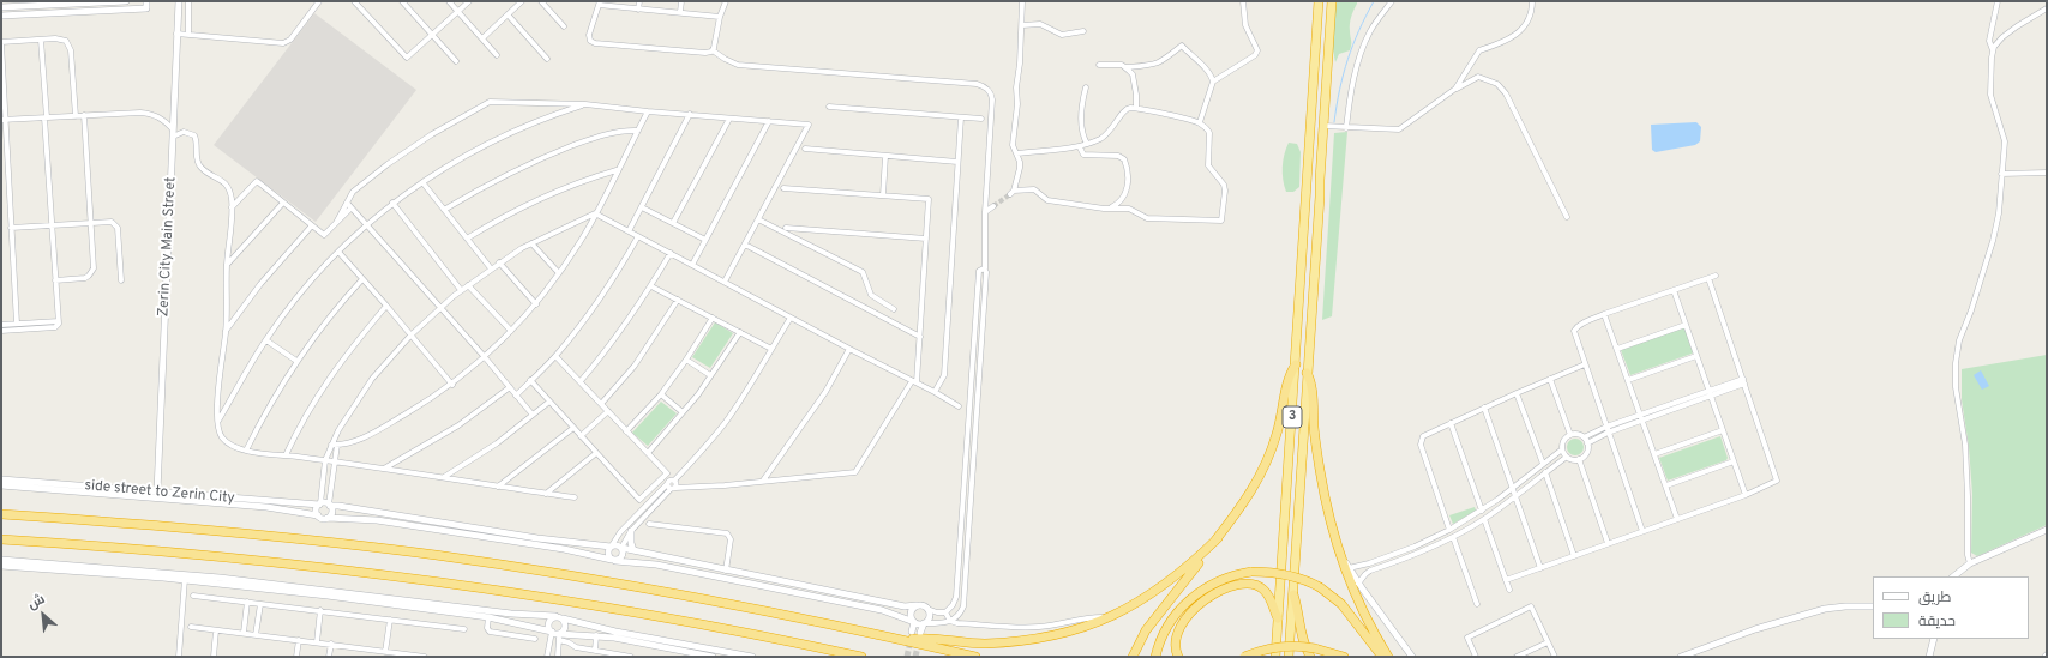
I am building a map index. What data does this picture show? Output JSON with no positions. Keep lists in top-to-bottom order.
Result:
{
  "streets": {
    "highway": ["3"],
    "street": ["Zerin City Main Street", "side street to Zerin City"]
  },
  "crossings": [
    ["Zerin City Main Street", "side street to Zerin City"]
  ],
  "legend": ["طريق", "حديقة"],
  "north": "top left"
}
